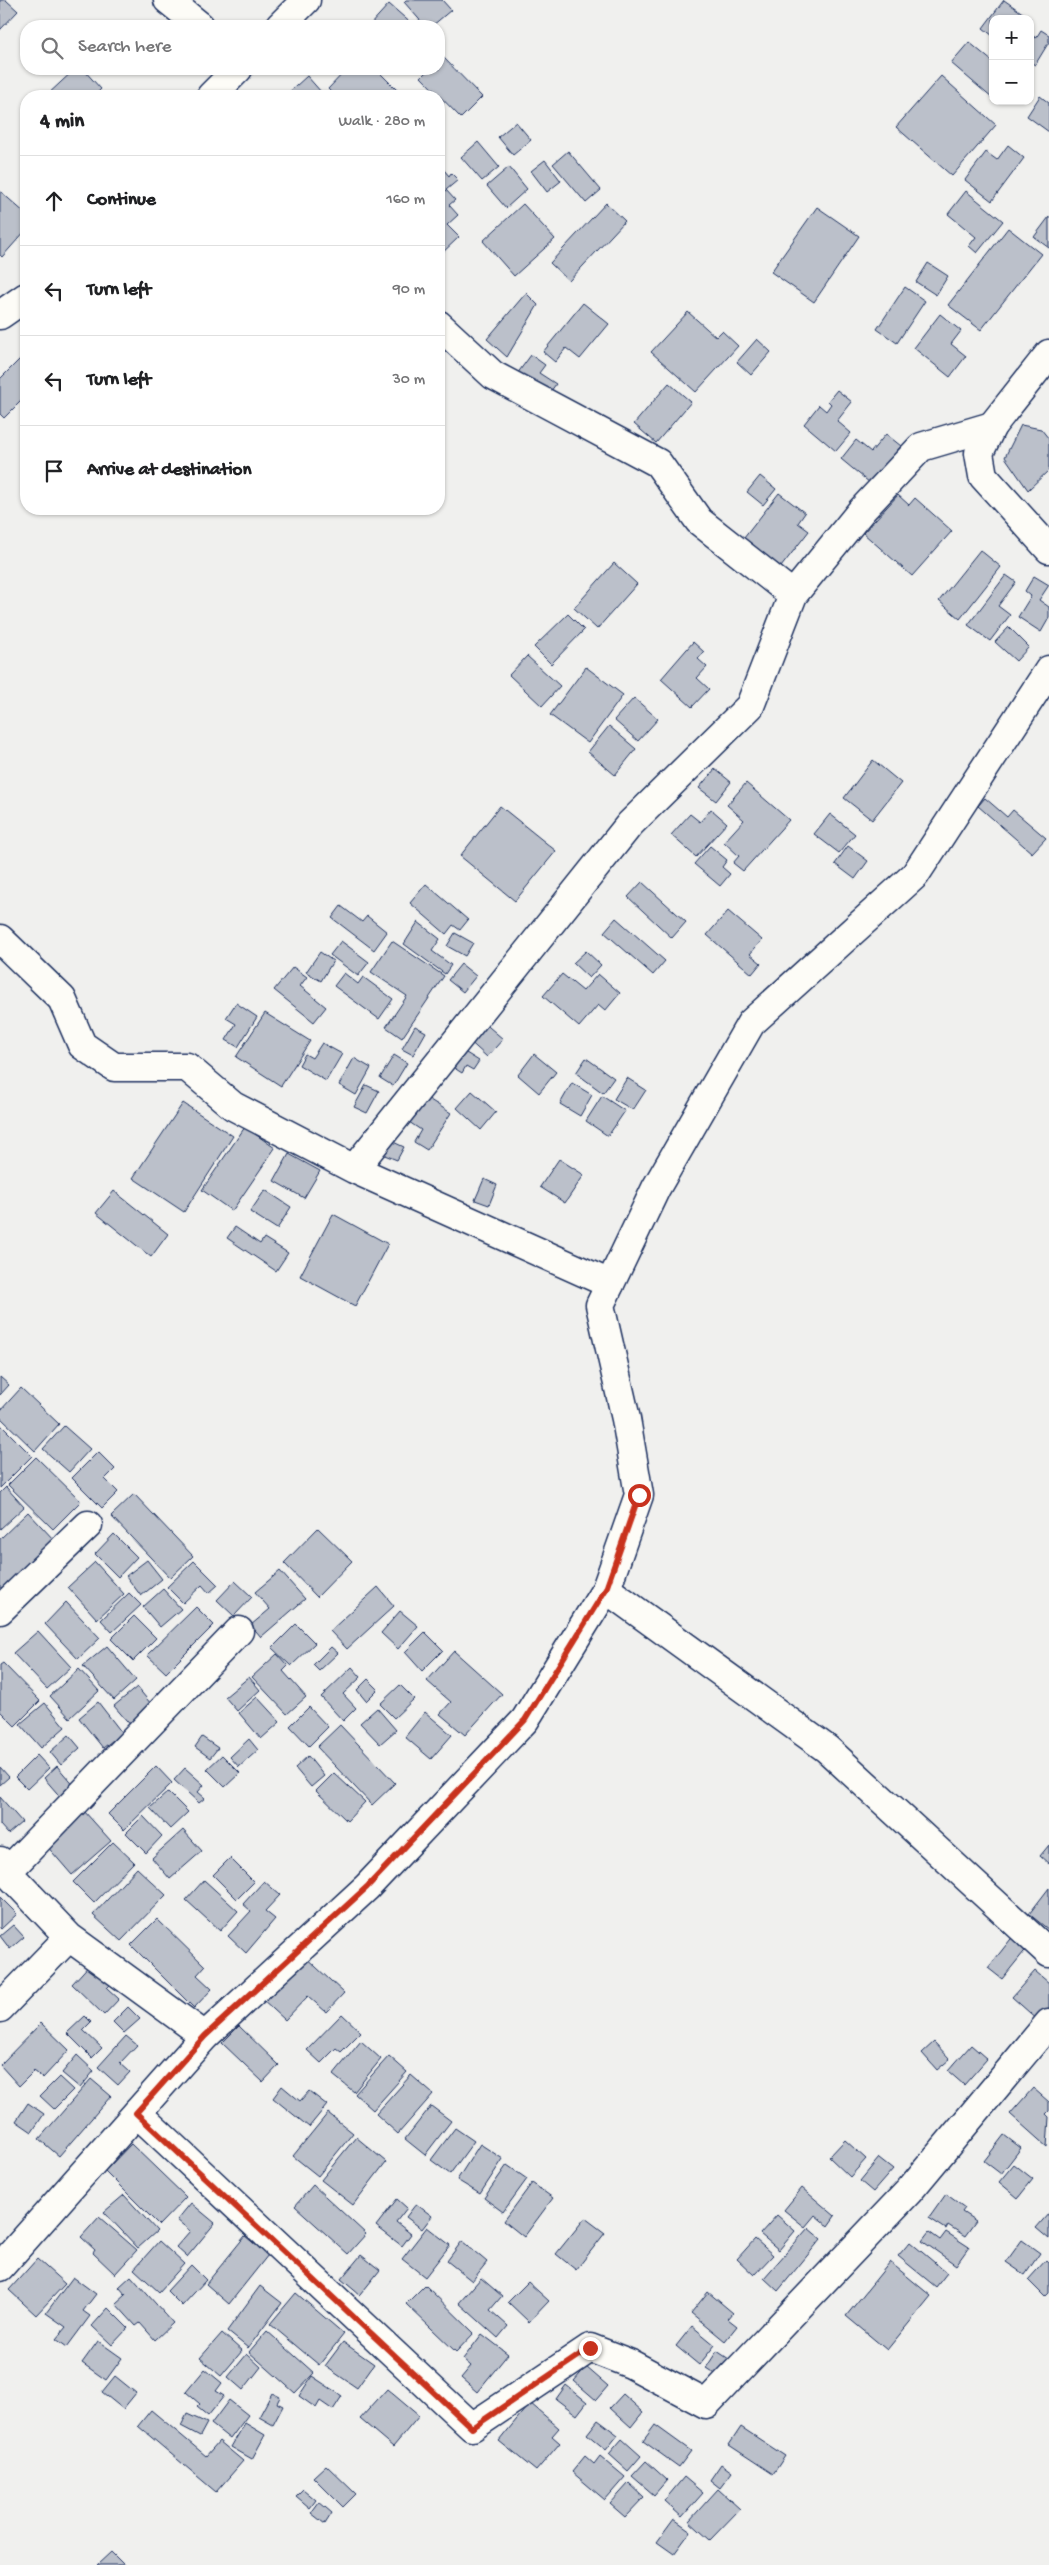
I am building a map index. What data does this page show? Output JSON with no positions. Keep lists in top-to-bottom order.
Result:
{
  "page": {
    "map_buttons": ["+", "−"],
    "search": "Search here",
    "heading": ["4 min", "Walk · 280 m"],
    "list": [
      ["Continue", "160 m"],
      ["Turn left", "90 m"],
      ["Turn left", "30 m"],
      "Arrive at destination"
    ]
  }
}
